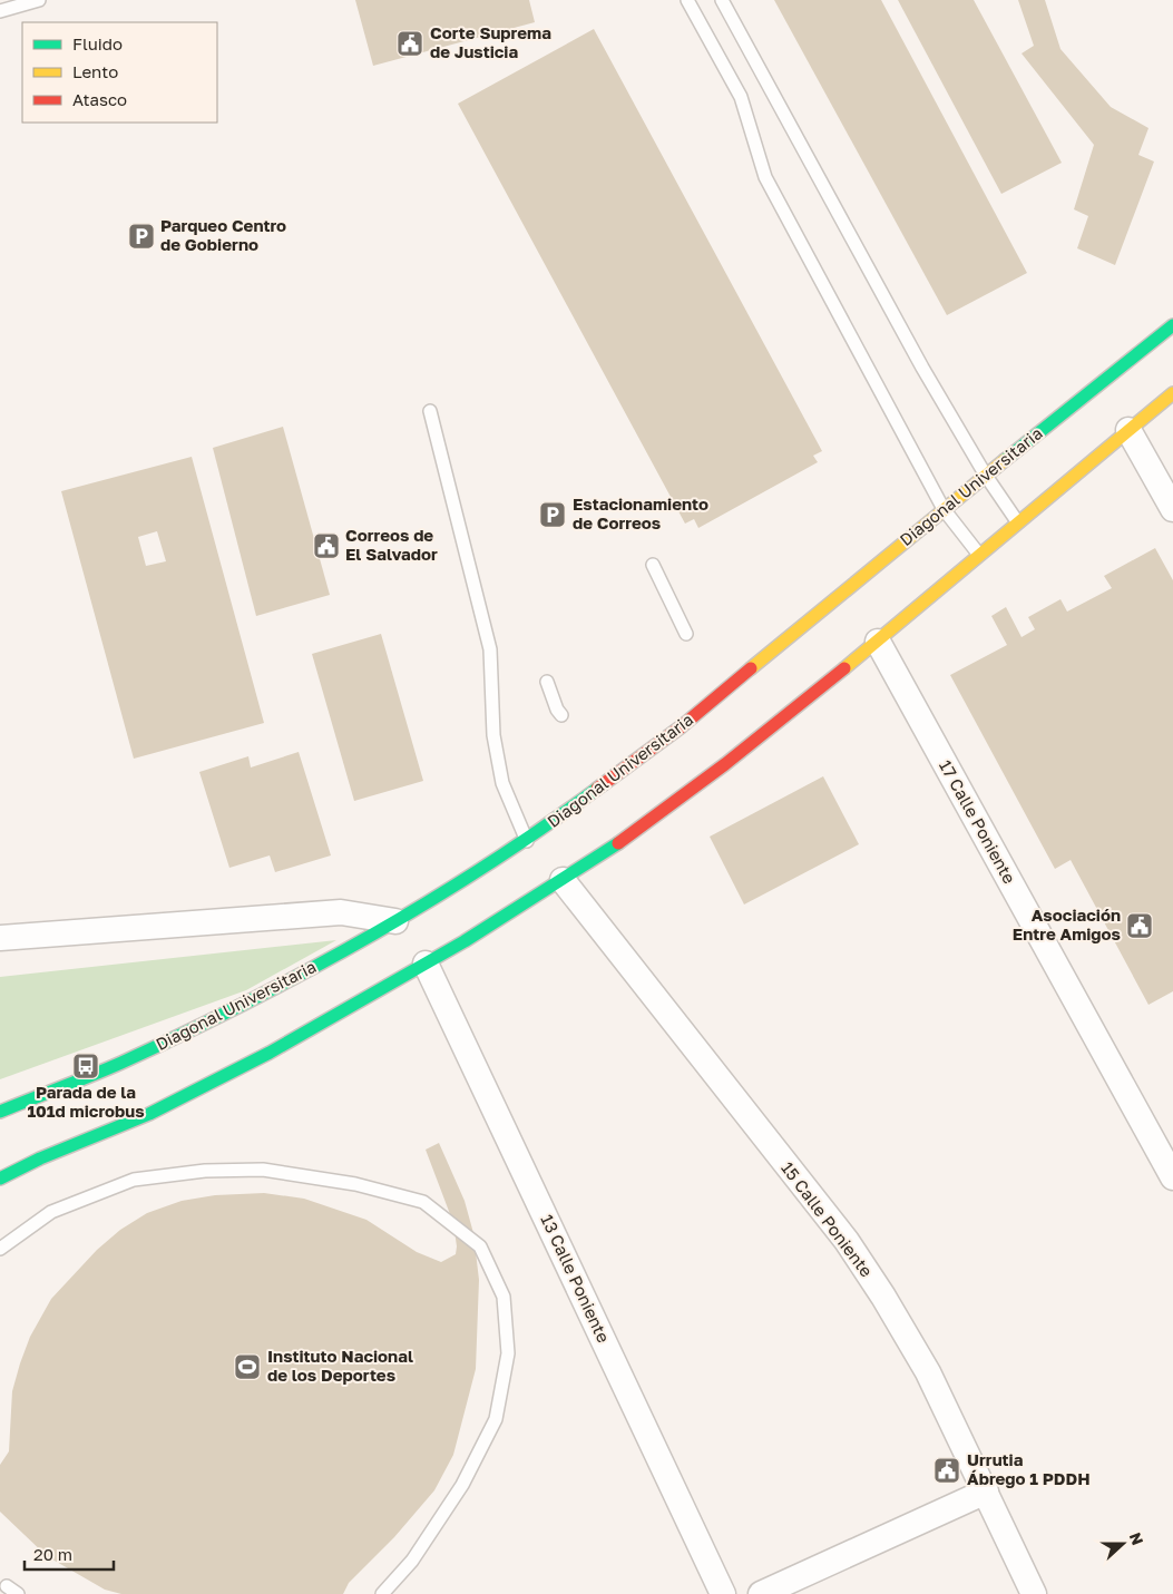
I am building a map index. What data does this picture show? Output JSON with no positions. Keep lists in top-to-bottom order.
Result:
{
  "streets": {
    "main road": ["Diagonal Universitaria"],
    "street": ["17 Calle Poniente", "15 Calle Poniente", "13 Calle Poniente"]
  },
  "places": {
    "public building": [
      "Corte Suprema de Justicia",
      "Correos de El Salvador",
      "Asociación Entre Amigos",
      "Urrutia Ábrego 1 PDDH"
    ],
    "parking": ["Parqueo Centro de Gobierno", "Estacionamiento de Correos"],
    "bus stop": ["Parada de la 101d microbus"],
    "sports": ["Instituto Nacional de los Deportes"]
  },
  "legend": ["Fluido", "Lento", "Atasco"],
  "scale_bar": "20 m",
  "north": "right"
}
